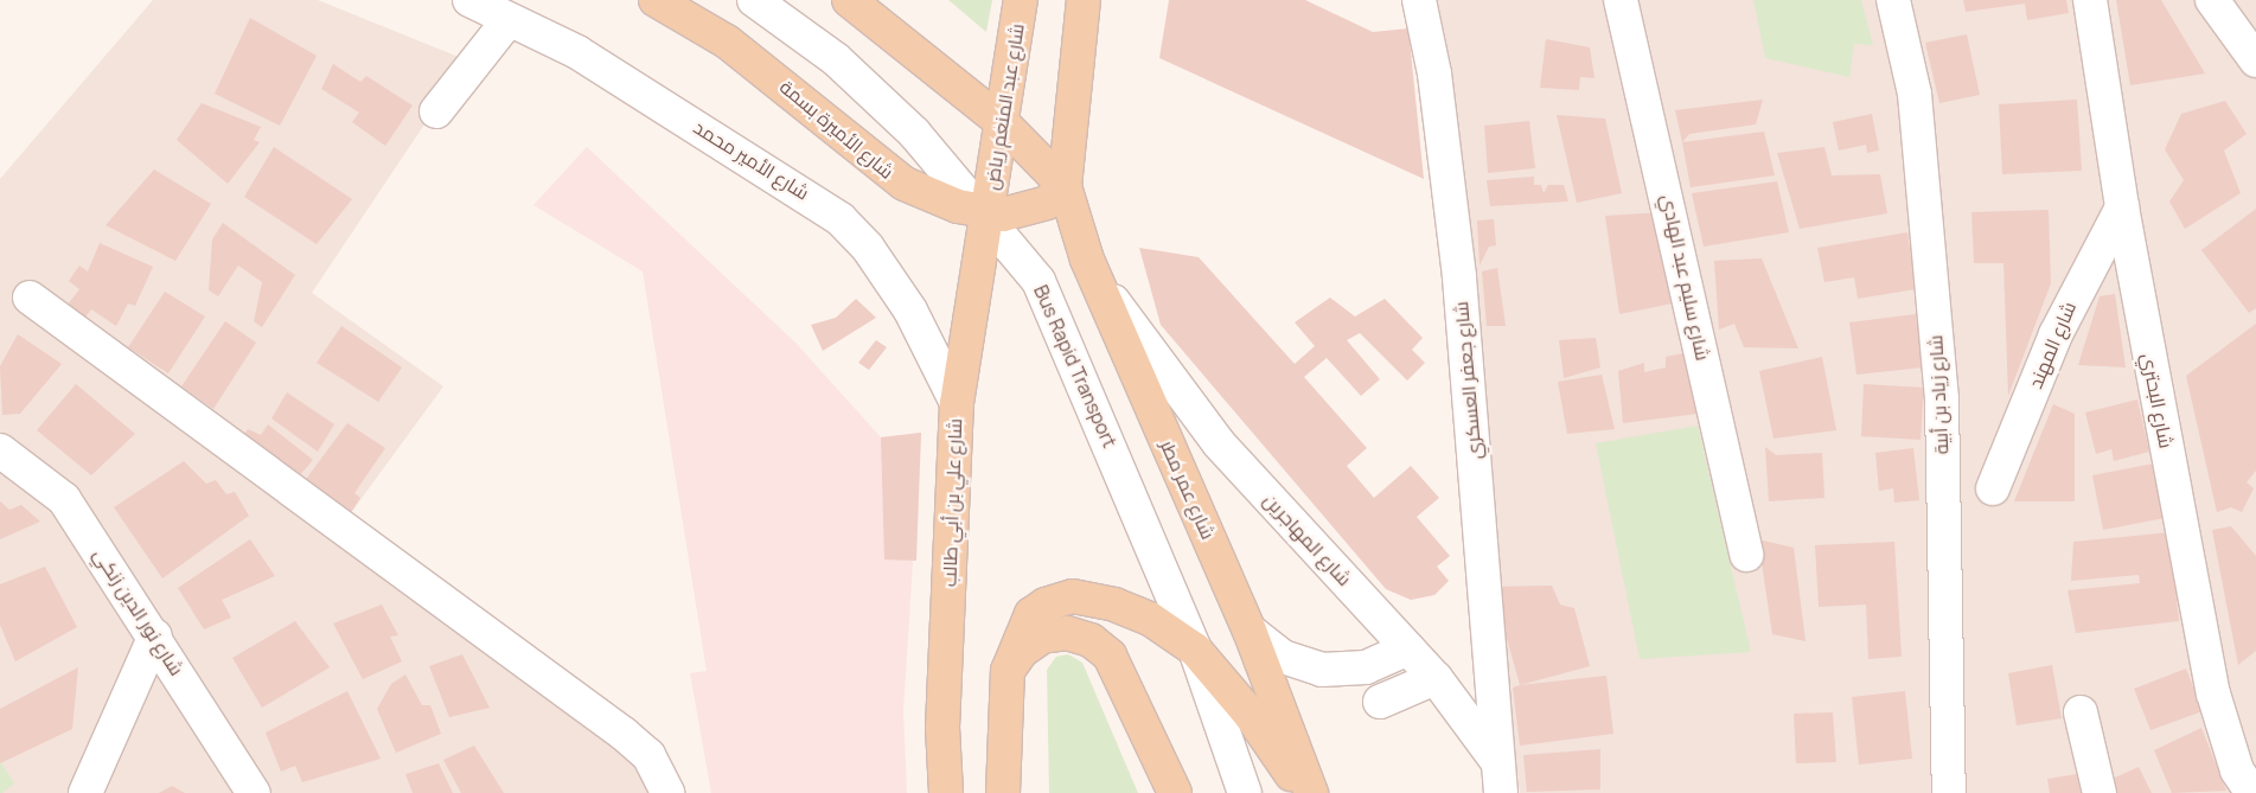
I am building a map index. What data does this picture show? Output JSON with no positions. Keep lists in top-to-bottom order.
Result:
{
  "streets": {
    "main road": [
      "شارع عبد المنعم رياض",
      "شارع الأميرة بسمة",
      "شارع عمر مطر",
      "شارع علي بن أبي طالب"
    ],
    "street": [
      "شارع الأمير محمد",
      "شارع سليم عبد الهادي",
      "شارع المهند",
      "Bus Rapid Transport",
      "شارع جعفر العسكري",
      "شارع زياد بن أبية",
      "شارع البحتري",
      "شارع المهاجرين",
      "شارع نور الدين زنكي"
    ]
  },
  "crossings": [
    ["شارع عبد المنعم رياض", "شارع الأميرة بسمة"],
    ["شارع عبد المنعم رياض", "Bus Rapid Transport"],
    ["شارع عبد المنعم رياض", "شارع علي بن أبي طالب"],
    ["شارع الأميرة بسمة", "Bus Rapid Transport"],
    ["شارع الأميرة بسمة", "شارع عمر مطر"],
    ["شارع الأميرة بسمة", "شارع علي بن أبي طالب"],
    ["شارع الأمير محمد", "شارع علي بن أبي طالب"],
    ["شارع المهند", "شارع البحتري"],
    ["Bus Rapid Transport", "شارع علي بن أبي طالب"],
    ["شارع جعفر العسكري", "شارع المهاجرين"],
    ["شارع عمر مطر", "شارع المهاجرين"]
  ]
}
